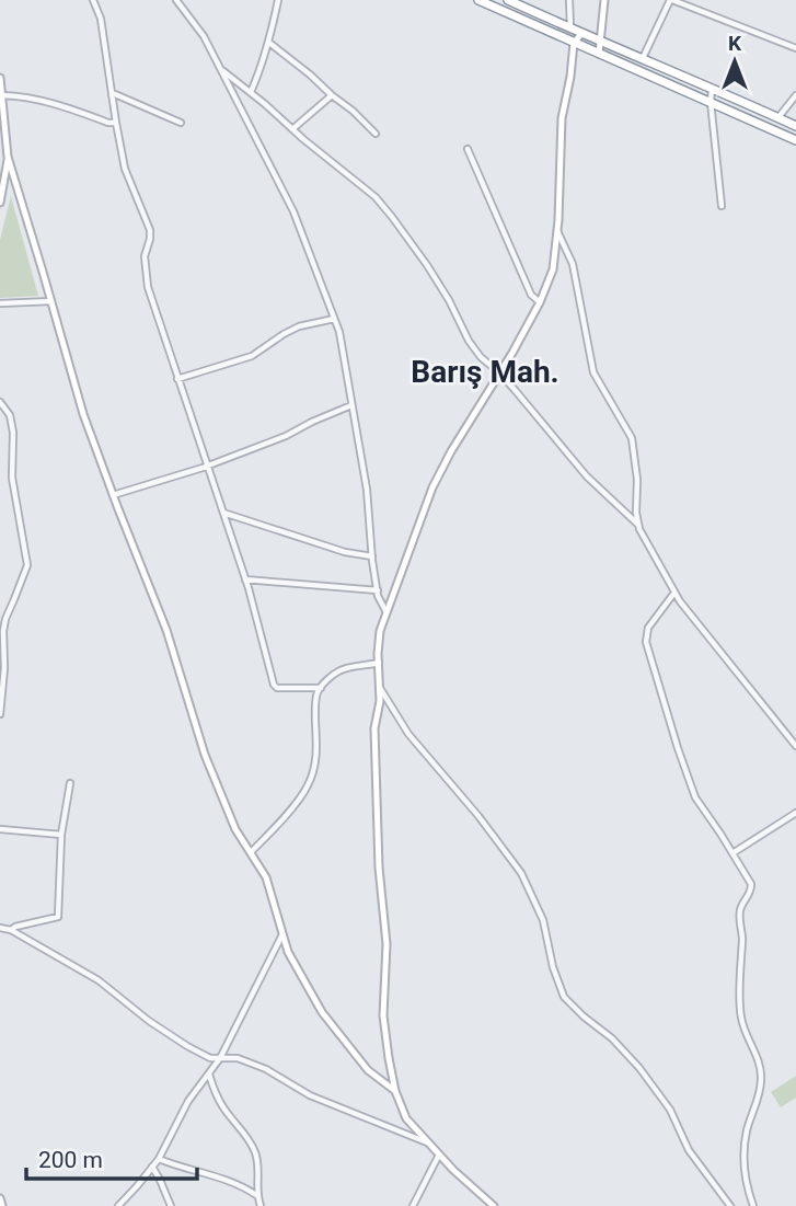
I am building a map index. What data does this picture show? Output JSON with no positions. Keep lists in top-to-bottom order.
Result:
{
  "districts": ["Barış Mah."],
  "scale_bar": "200 m",
  "north": "top"
}
